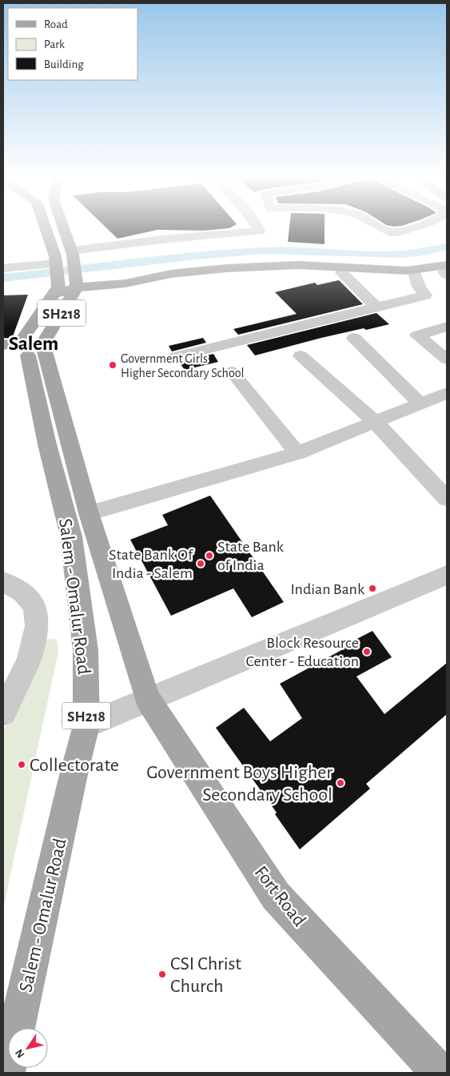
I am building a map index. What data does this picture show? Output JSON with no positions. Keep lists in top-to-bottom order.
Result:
{
  "streets": {
    "main road": ["SH218", "Salem - Omalur Road", "Fort Road"]
  },
  "crossings": [
    ["SH218", "Salem - Omalur Road"],
    ["Salem - Omalur Road", "Fort Road"]
  ],
  "districts": ["Salem"],
  "places": [
    "Government Girls Higher Secondary School",
    "State Bank of India",
    "State Bank Of India - Salem",
    "Indian Bank",
    "Block Resource Center - Education",
    "Collectorate",
    "Government Boys Higher Secondary School",
    "CSI Christ Church"
  ],
  "legend": ["Road", "Park", "Building"],
  "north": "bottom left"
}
